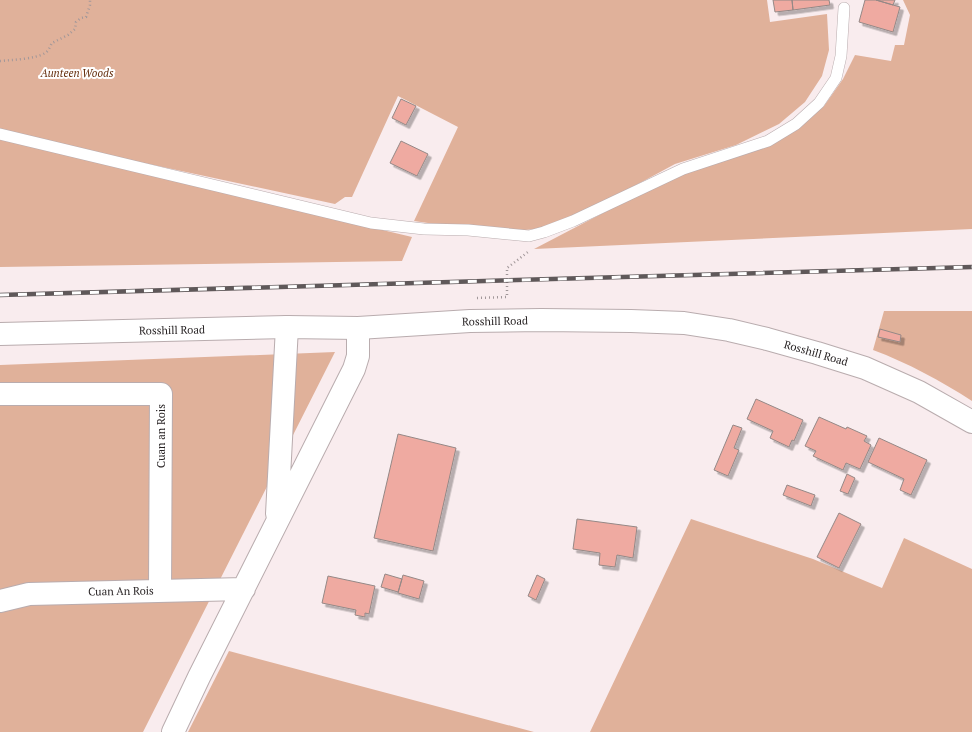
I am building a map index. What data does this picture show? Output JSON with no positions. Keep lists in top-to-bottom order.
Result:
{
  "streets": {
    "street": ["Rosshill Road", "Cuan an Rois", "Cuan An Rois"]
  },
  "crossings": [
    ["Cuan an Rois", "Cuan An Rois"]
  ],
  "parks": ["Aunteen Woods"]
}
